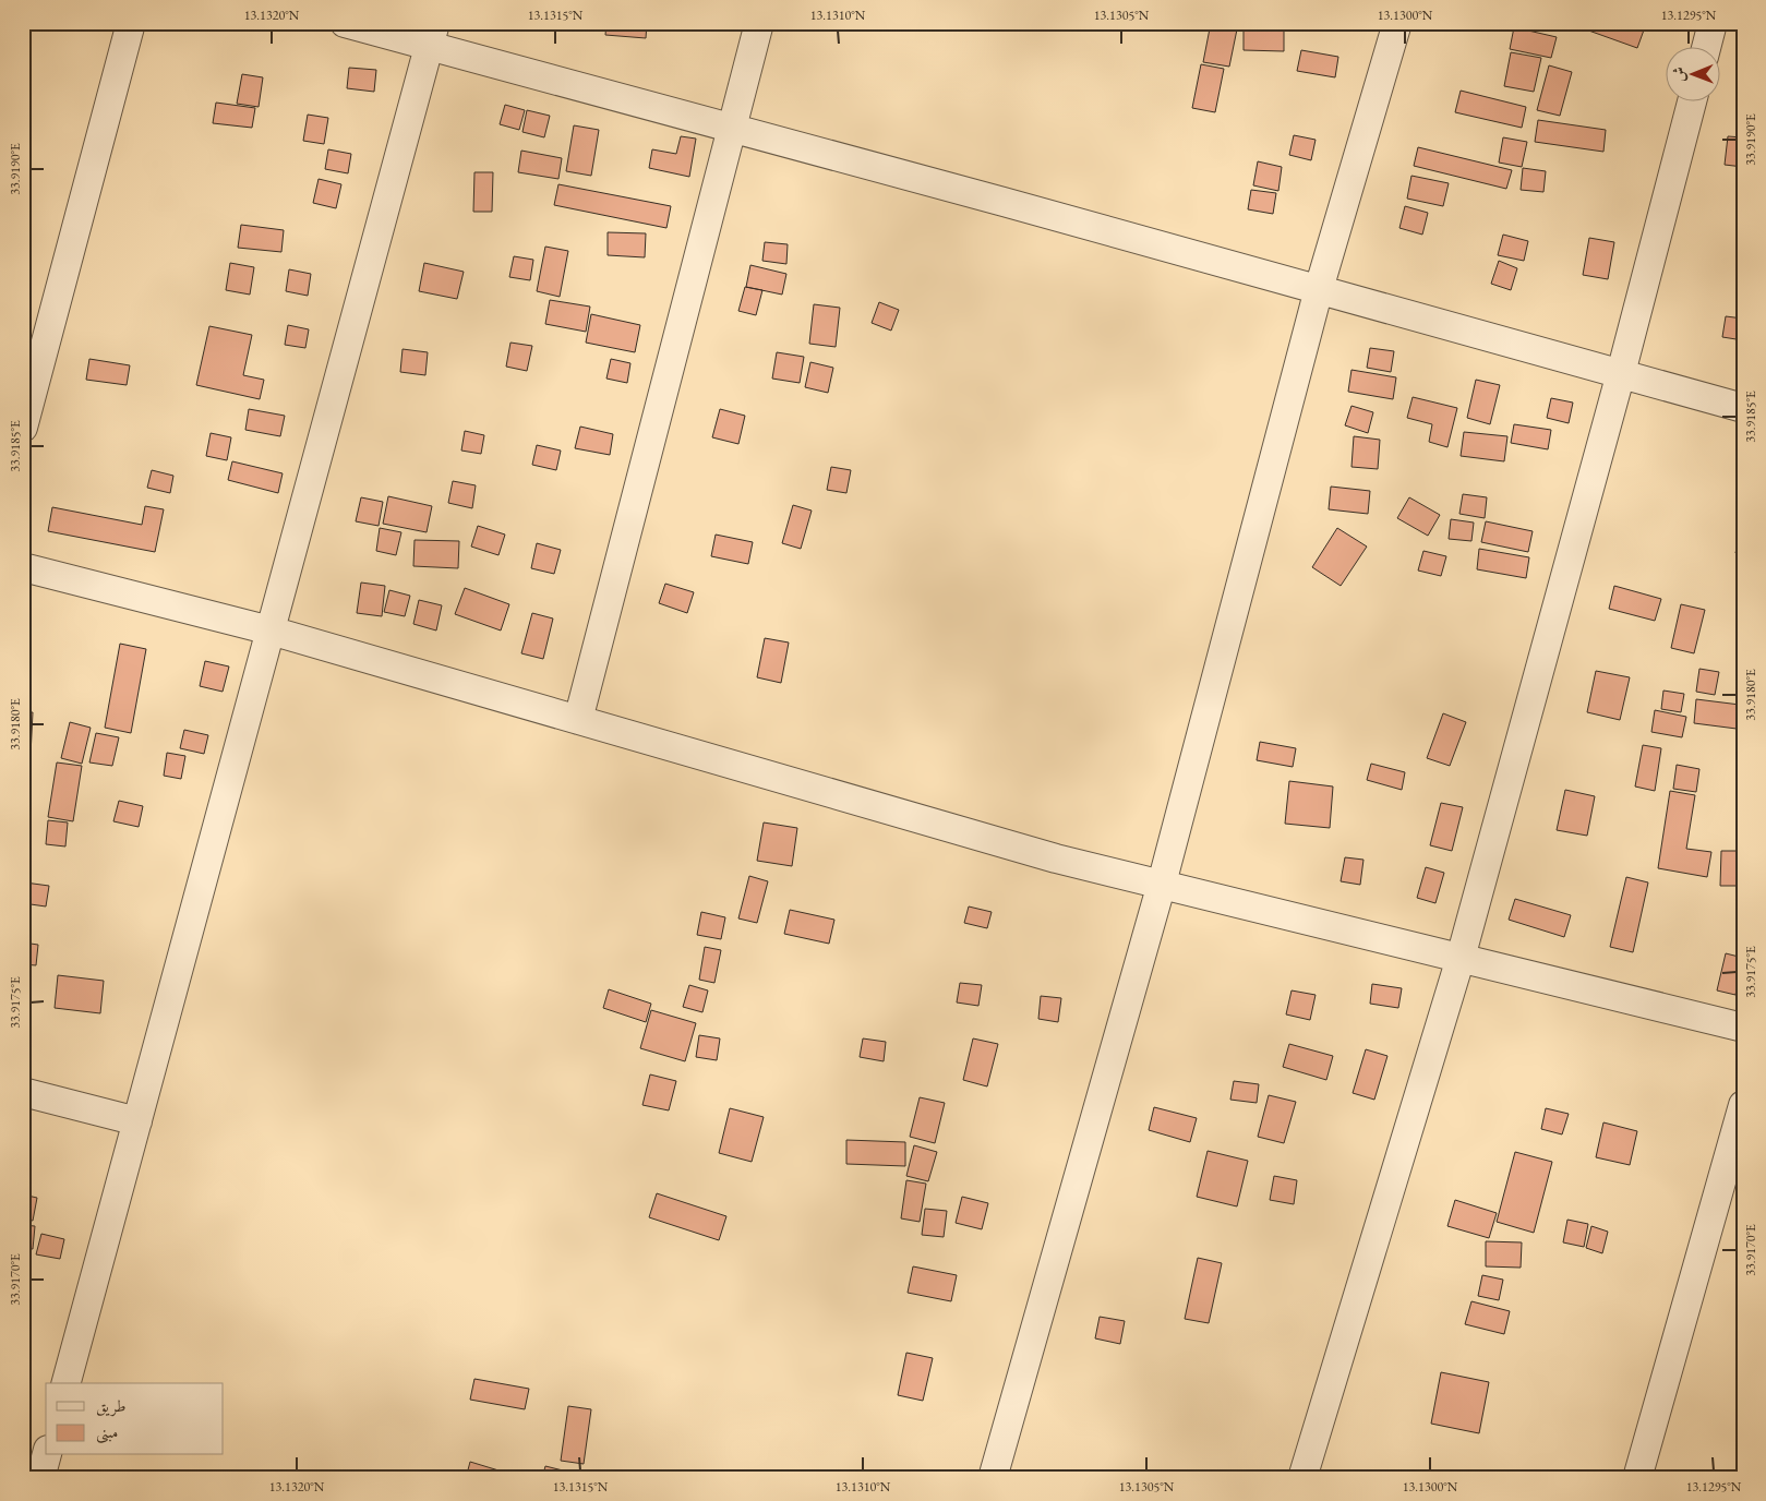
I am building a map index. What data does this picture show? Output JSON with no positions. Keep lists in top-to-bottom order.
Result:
{
  "legend": ["طريق", "مبنى"],
  "north": "left",
  "coordinates": [
    "13.1320°N",
    "13.1315°N",
    "13.1310°N",
    "13.1305°N",
    "13.1300°N",
    "13.1295°N",
    "33.9190°E",
    "33.9185°E",
    "33.9180°E",
    "33.9175°E",
    "33.9170°E"
  ]
}
